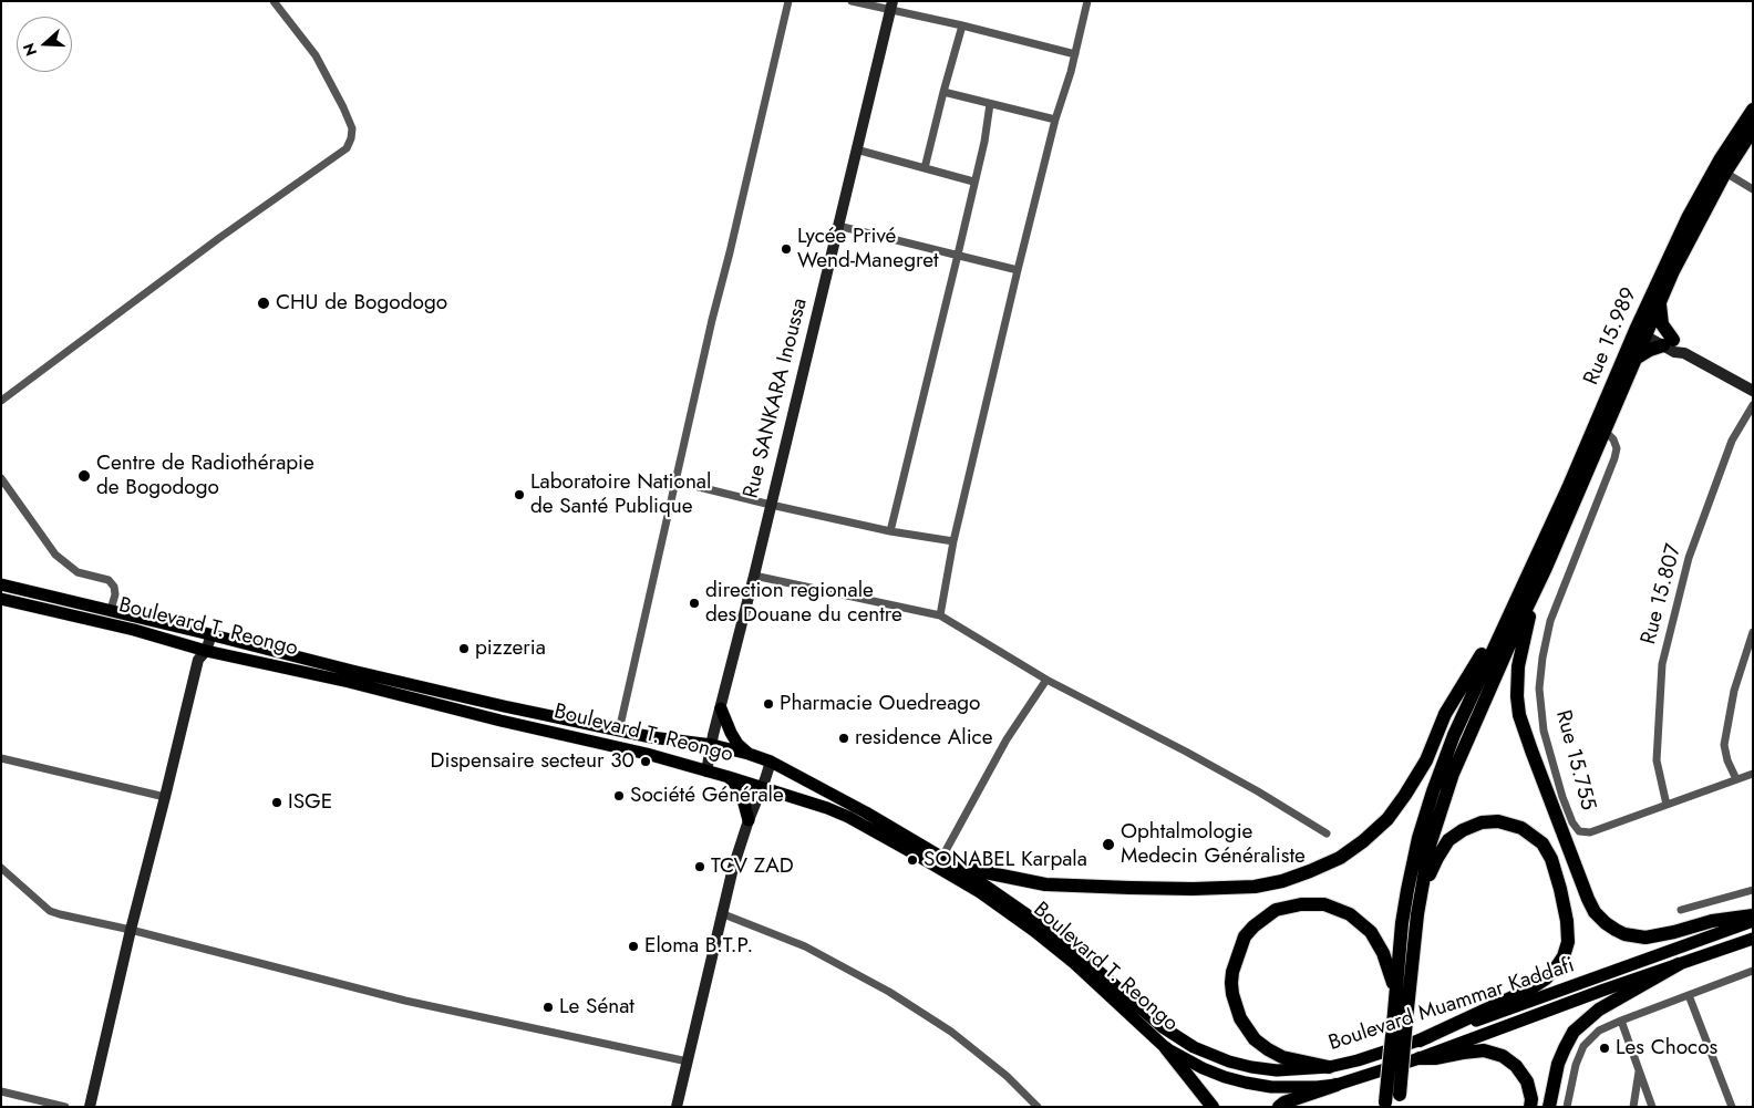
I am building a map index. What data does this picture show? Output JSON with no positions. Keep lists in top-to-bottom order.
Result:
{
  "streets": {
    "highway": ["Rue 15.989"],
    "main road": ["Boulevard T. Reongo", "Boulevard Muammar Kaddafi"],
    "street": ["Rue SANKARA Inoussa", "Rue 15.807", "Rue 15.755"]
  },
  "crossings": [
    ["Rue SANKARA Inoussa", "Boulevard T. Reongo"],
    ["Rue 15.807", "Rue 15.755"],
    ["Boulevard T. Reongo", "Boulevard Muammar Kaddafi"]
  ],
  "places": [
    "Lycée Privé Wend-Manegret",
    "CHU de Bogodogo",
    "Centre de Radiothérapie de Bogodogo",
    "Laboratoire National de Santé Publique",
    "direction regionale des Douane du centre",
    "pizzeria",
    "Pharmacie Ouedreago",
    "residence Alice",
    "Dispensaire secteur 30",
    "Société Générale",
    "ISGE",
    "Ophtalmologie Medecin Généraliste",
    "SONABEL Karpala",
    "TCV ZAD",
    "Eloma B.T.P.",
    "Le Sénat",
    "Les Chocos"
  ],
  "north": "left"
}
